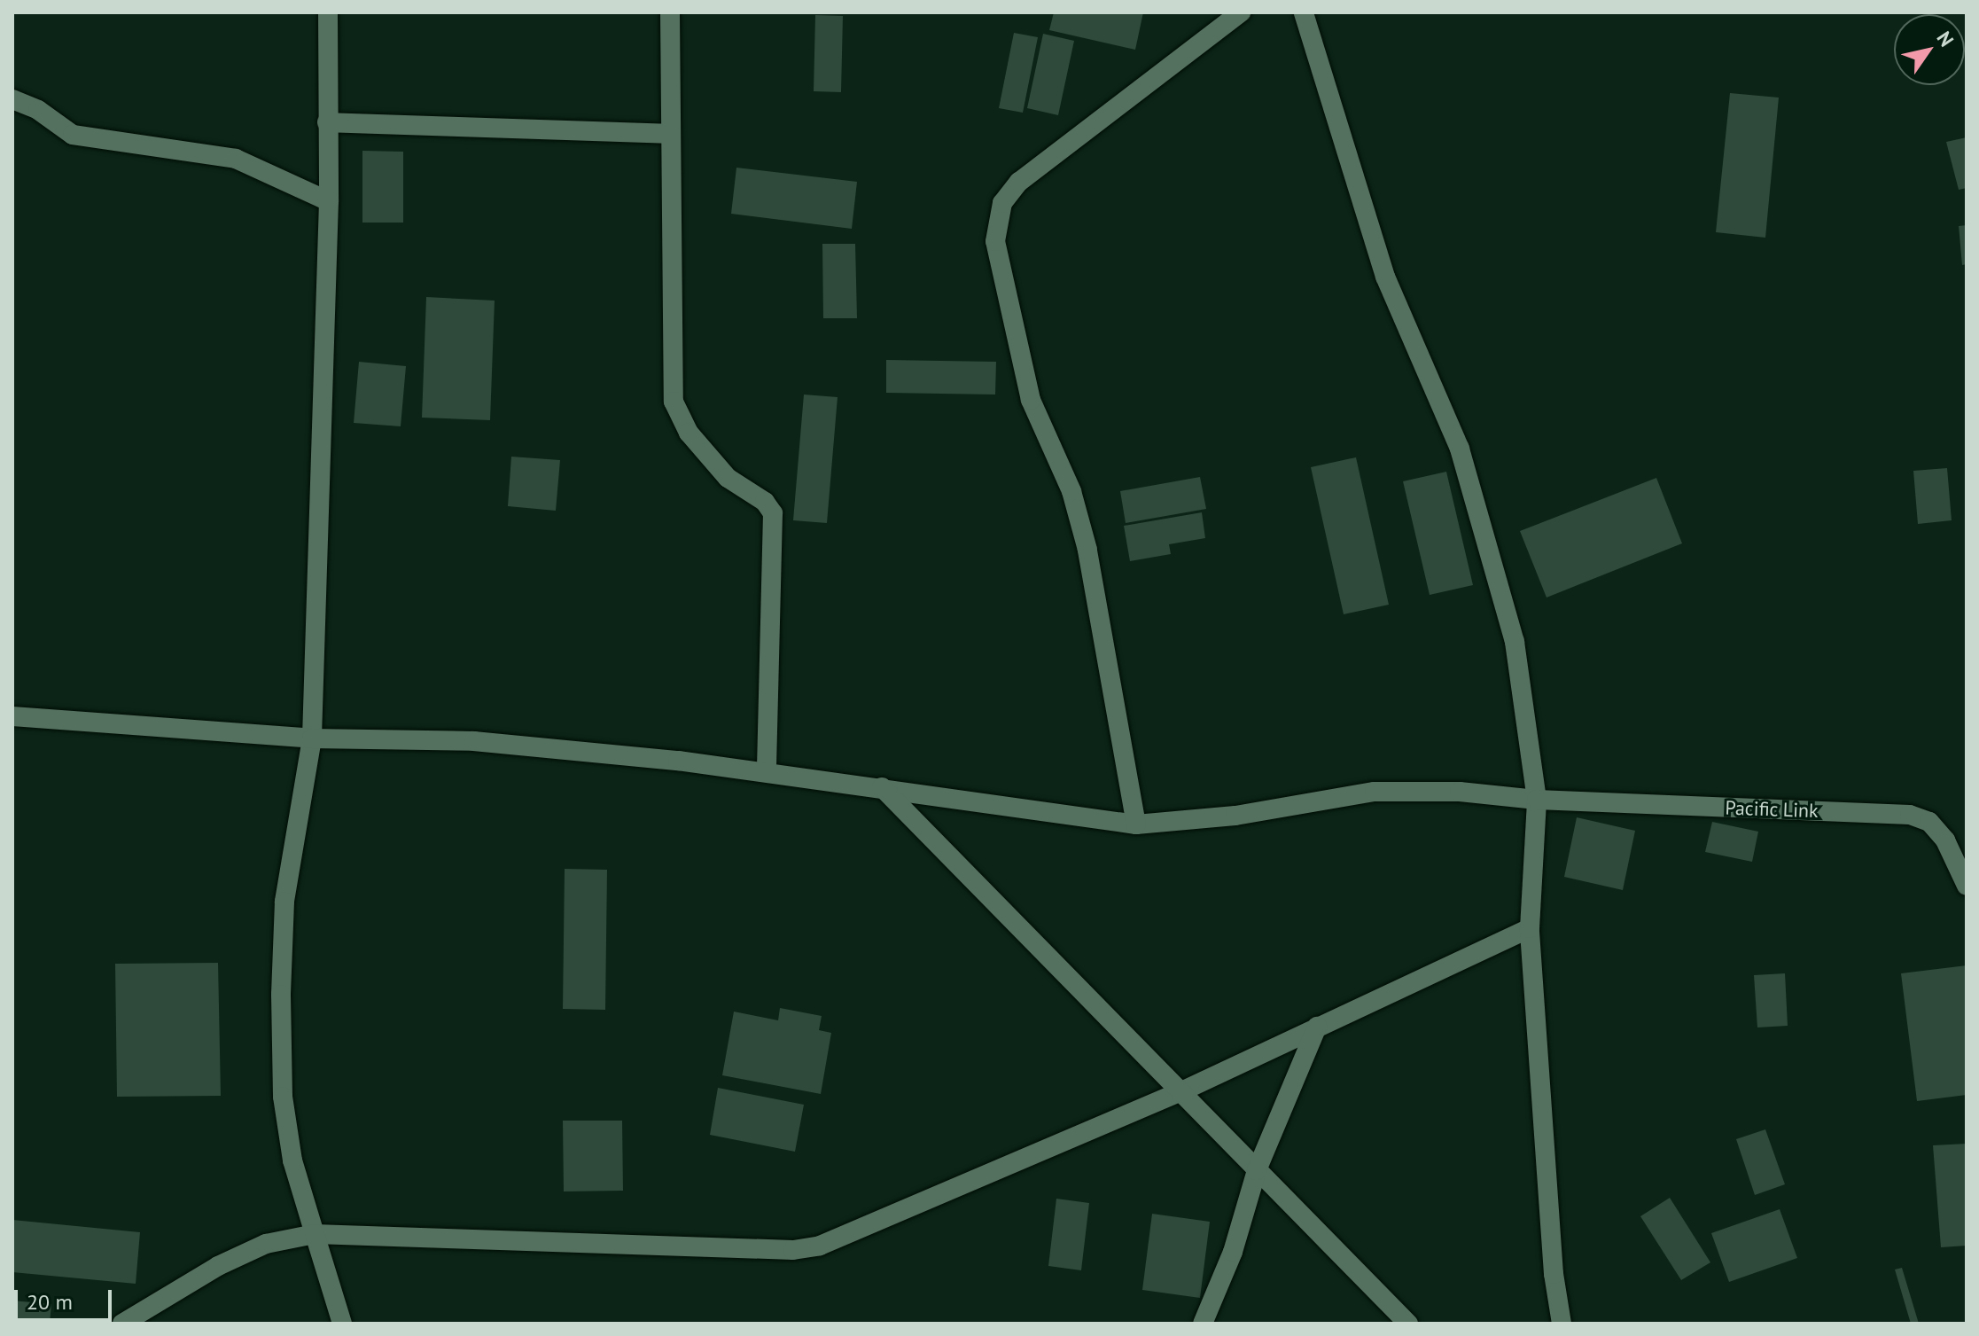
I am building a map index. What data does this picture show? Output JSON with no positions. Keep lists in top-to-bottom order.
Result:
{
  "streets": {
    "street": ["Pacific Link"]
  },
  "scale_bar": "20 m",
  "north": "top right"
}
